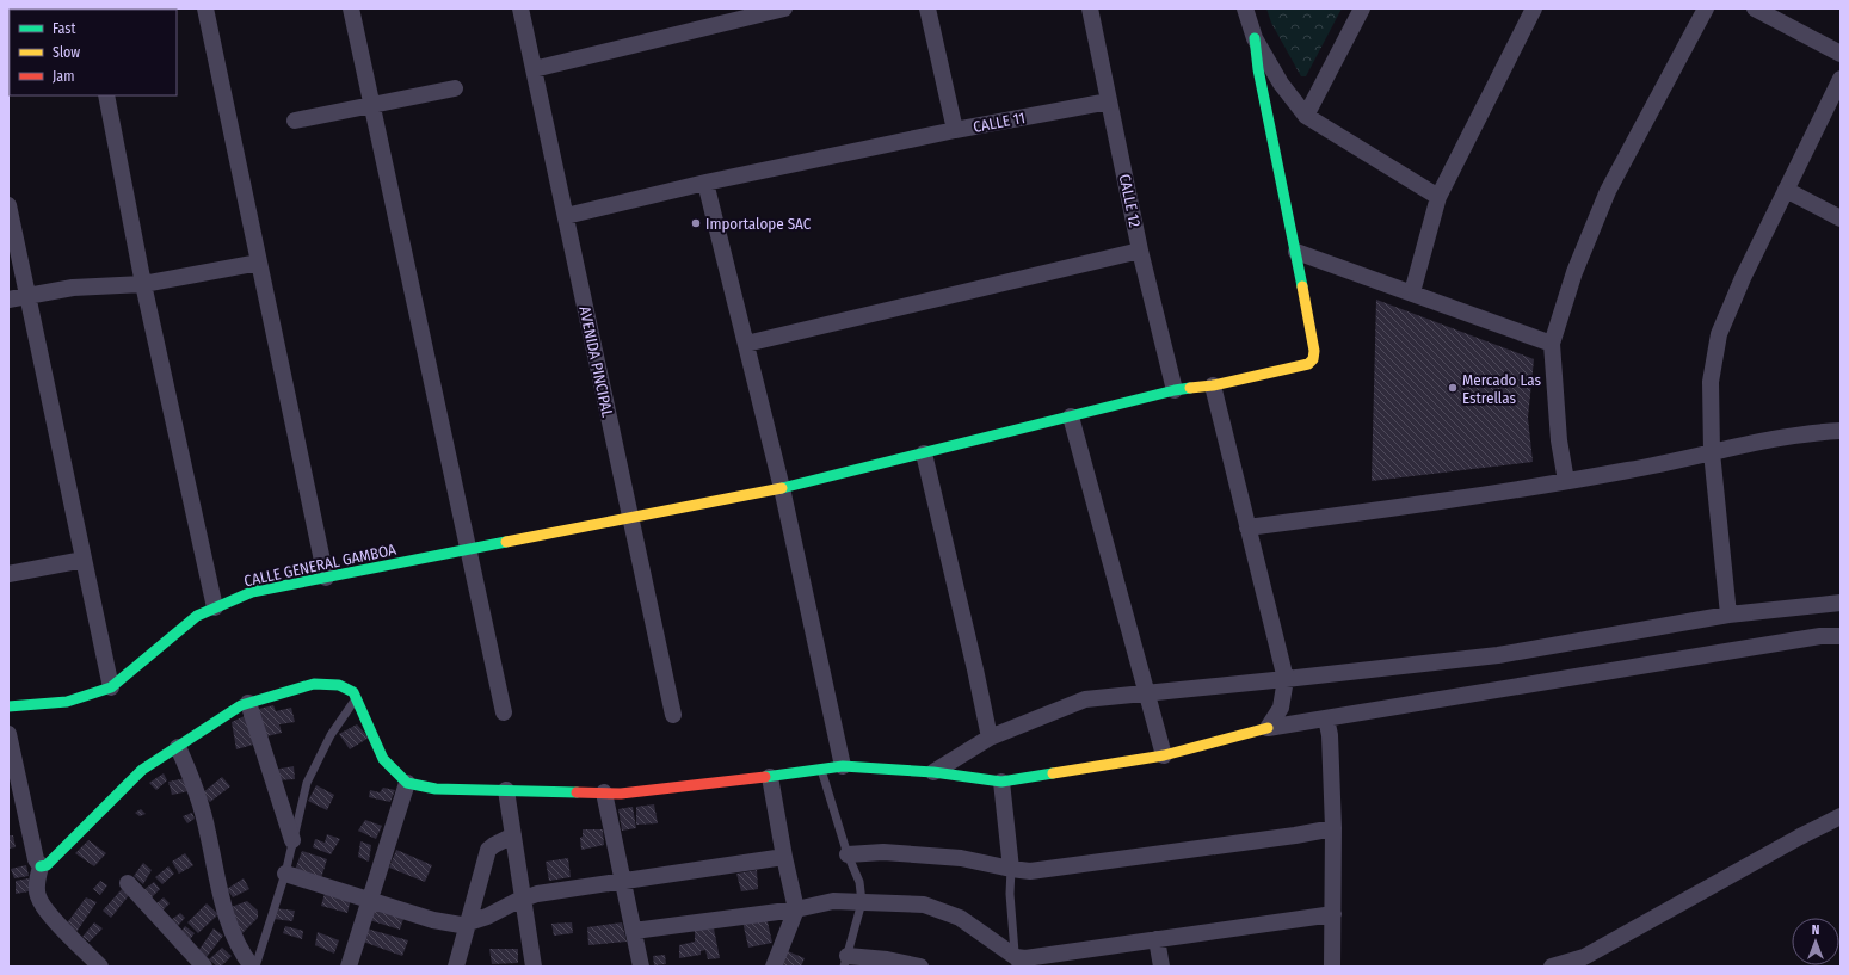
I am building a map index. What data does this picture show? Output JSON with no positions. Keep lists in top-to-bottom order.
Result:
{
  "streets": {
    "street": [
      "CALLE 11",
      "CALLE 12",
      "AVENIDA PINCIPAL",
      "CALLE GENERAL GAMBOA"
    ]
  },
  "crossings": [
    ["CALLE 11", "CALLE 12"],
    ["CALLE 12", "CALLE GENERAL GAMBOA"],
    ["AVENIDA PINCIPAL", "CALLE GENERAL GAMBOA"]
  ],
  "places": ["Importalope SAC", "Mercado Las Estrellas"],
  "legend": ["Fast", "Slow", "Jam"],
  "north": "top"
}
